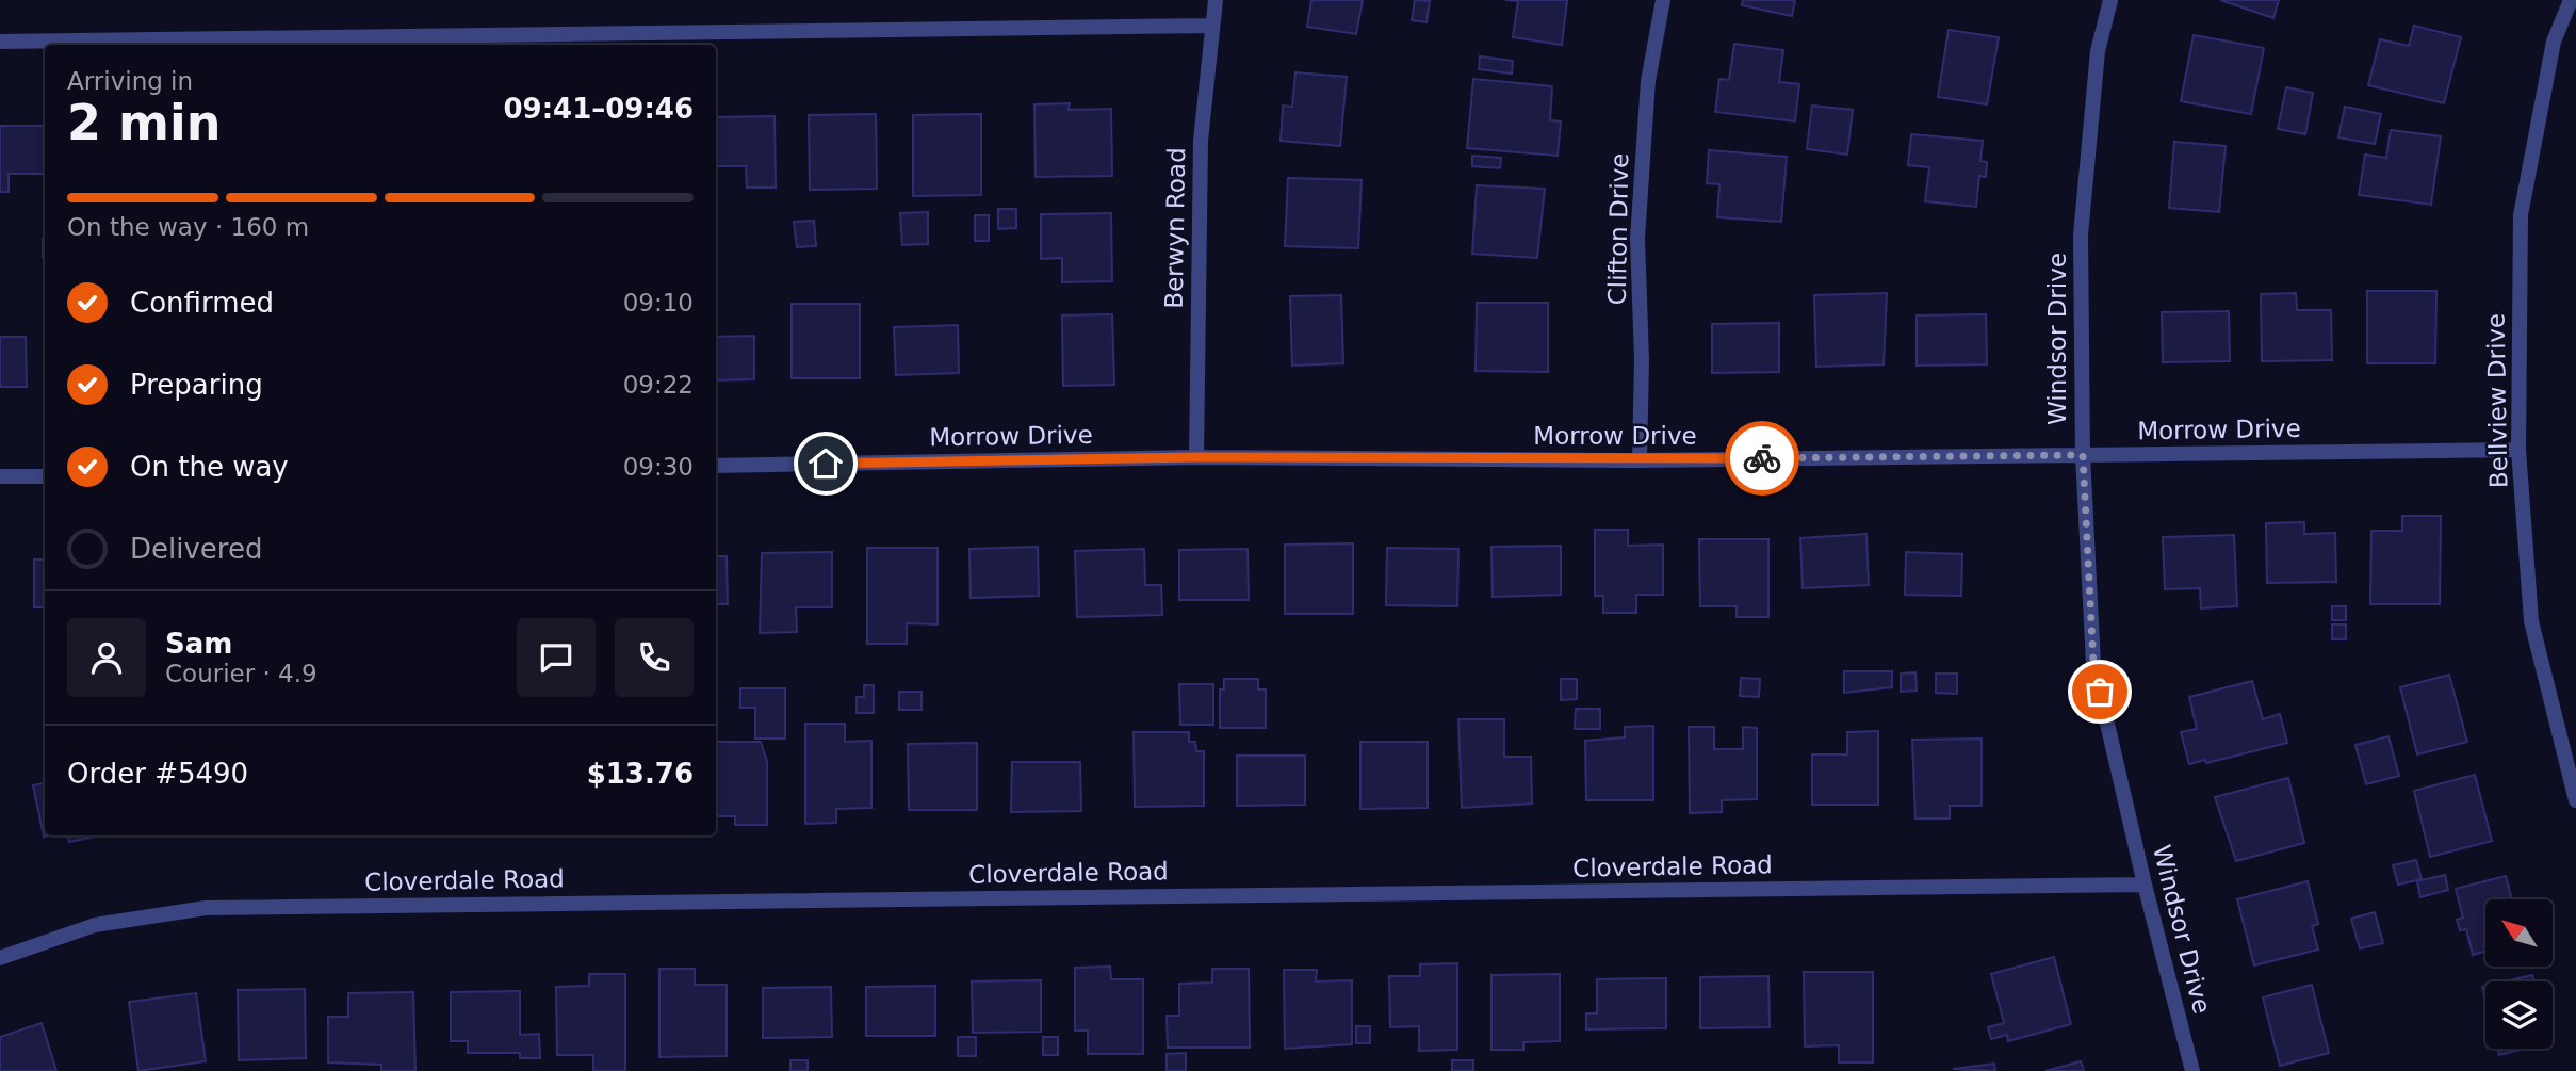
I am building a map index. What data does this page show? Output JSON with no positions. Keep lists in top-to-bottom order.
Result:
{
  "streets": {
    "street": [
      "Berwyn Road",
      "Clifton Drive",
      "Windsor Drive",
      "Bellview Drive",
      "Morrow Drive",
      "Cloverdale Road"
    ]
  },
  "crossings": [
    ["Berwyn Road", "Morrow Drive"],
    ["Clifton Drive", "Morrow Drive"],
    ["Windsor Drive", "Morrow Drive"],
    ["Windsor Drive", "Cloverdale Road"],
    ["Bellview Drive", "Morrow Drive"]
  ],
  "north": "top left",
  "page": {
    "heading": ["2 min", "Arriving in", "09:41–09:46"],
    "panel": [
      "Sam",
      "Courier · 4.9",
      "Order #5490",
      "$13.76"
    ],
    "bar": "On the way · 160 m",
    "list": [
      ["Confirmed", "09:10"],
      ["Preparing", "09:22"],
      ["On the way", "09:30"],
      "Delivered"
    ]
  }
}
